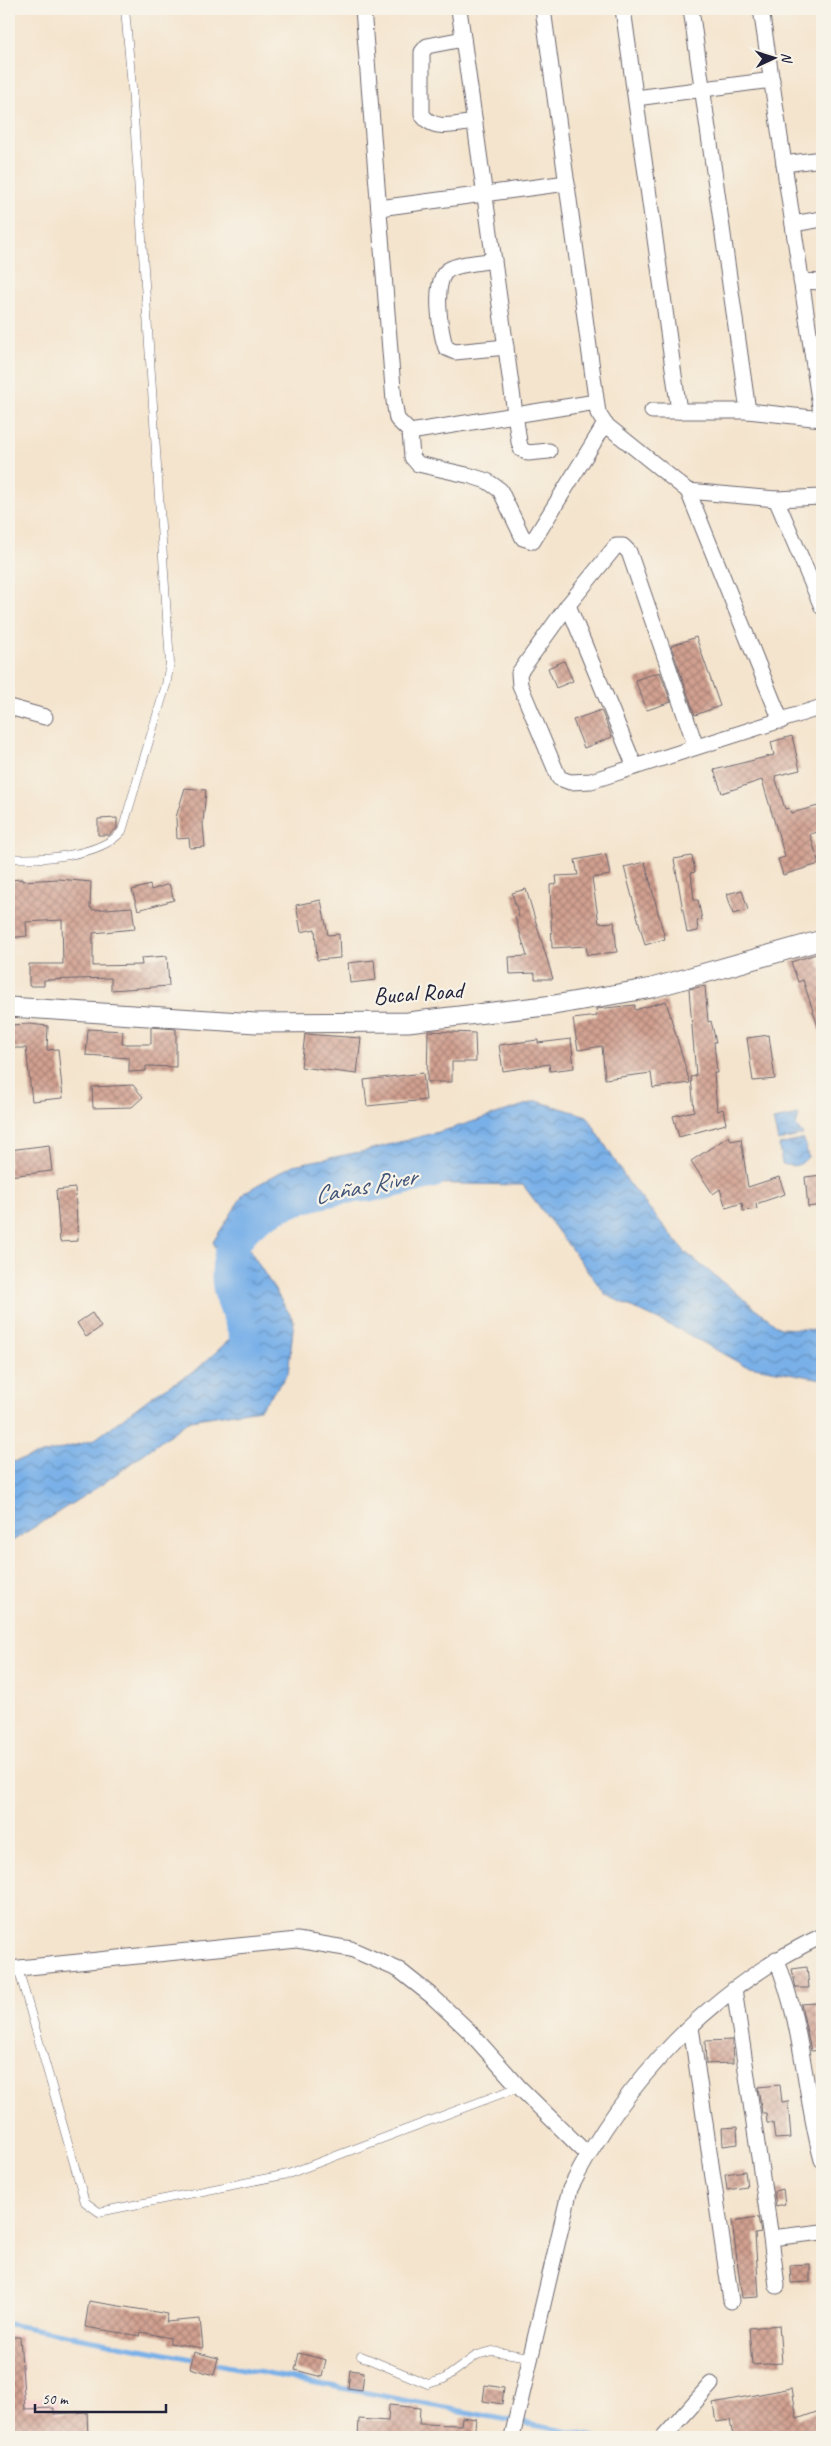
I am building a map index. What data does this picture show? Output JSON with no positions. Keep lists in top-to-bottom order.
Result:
{
  "streets": {
    "street": ["Bucal Road"]
  },
  "water": ["Cañas River"],
  "scale_bar": "50 m",
  "north": "right"
}
